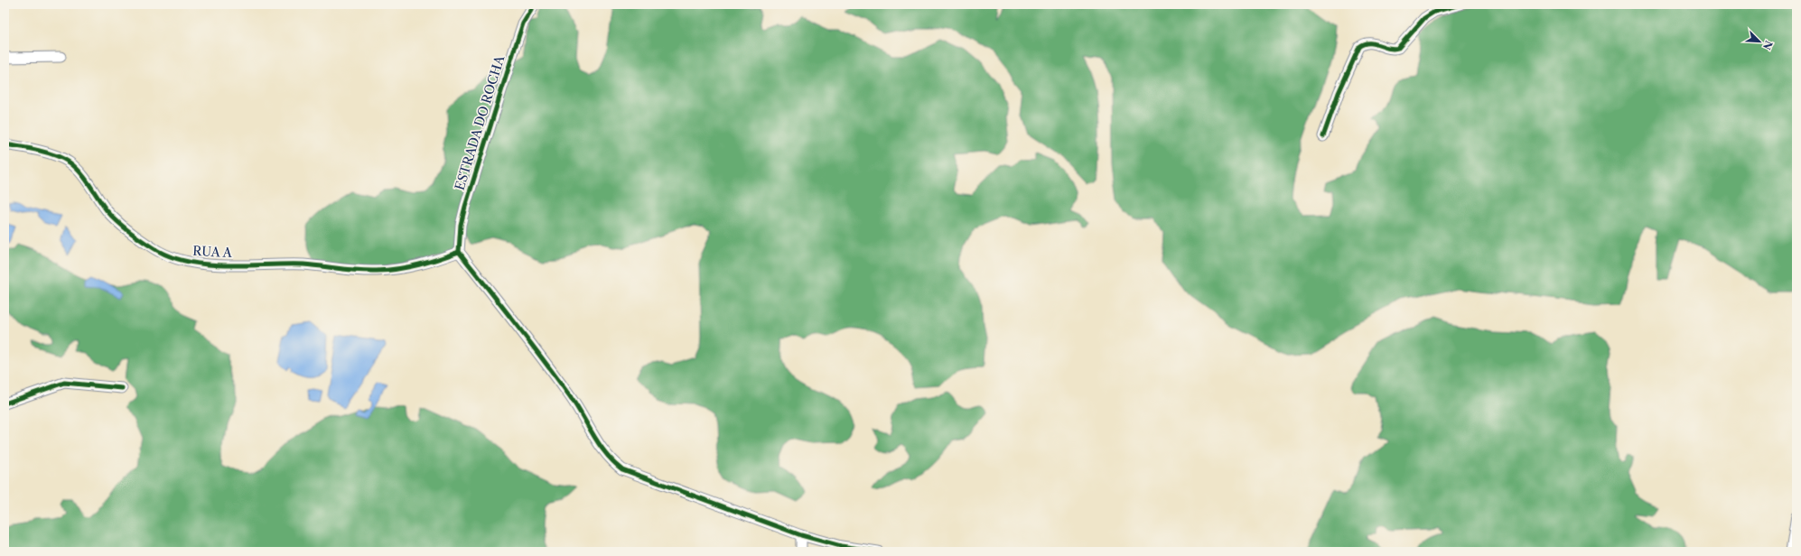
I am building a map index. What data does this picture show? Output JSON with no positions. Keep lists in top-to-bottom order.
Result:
{
  "streets": {
    "street": ["ESTRADA DO ROCHA", "RUA A"]
  },
  "crossings": [
    ["ESTRADA DO ROCHA", "RUA A"]
  ],
  "north": "bottom right"
}
